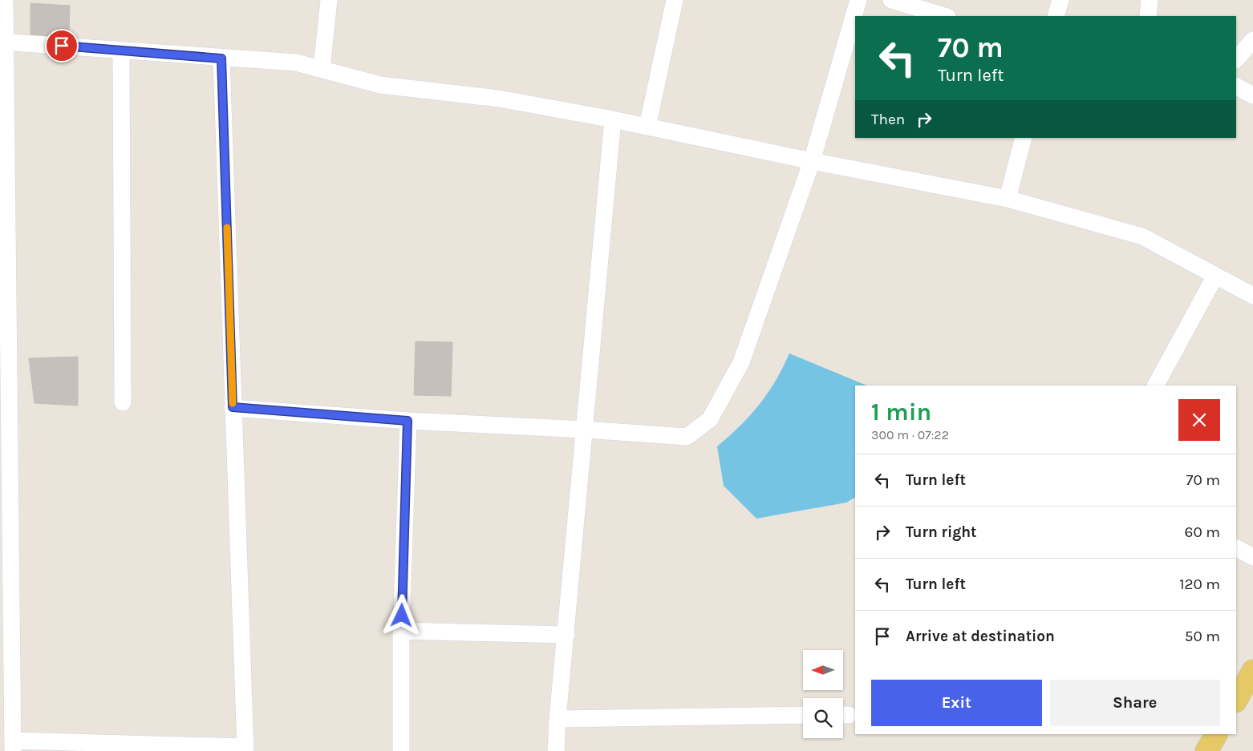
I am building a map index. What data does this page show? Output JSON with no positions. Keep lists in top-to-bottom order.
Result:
{
  "north": "left",
  "page": {
    "turn": ["70 m", "Turn left"],
    "then": "Then",
    "heading": ["1 min", "300 m · 07:22"],
    "list": [
      {
        "name": "Turn left",
        "value": "70 m"
      },
      {
        "name": "Turn right",
        "value": "60 m"
      },
      {
        "name": "Turn left",
        "value": "120 m"
      },
      {
        "name": "Arrive at destination",
        "value": "50 m"
      }
    ],
    "buttons": ["Exit", "Share"]
  }
}
